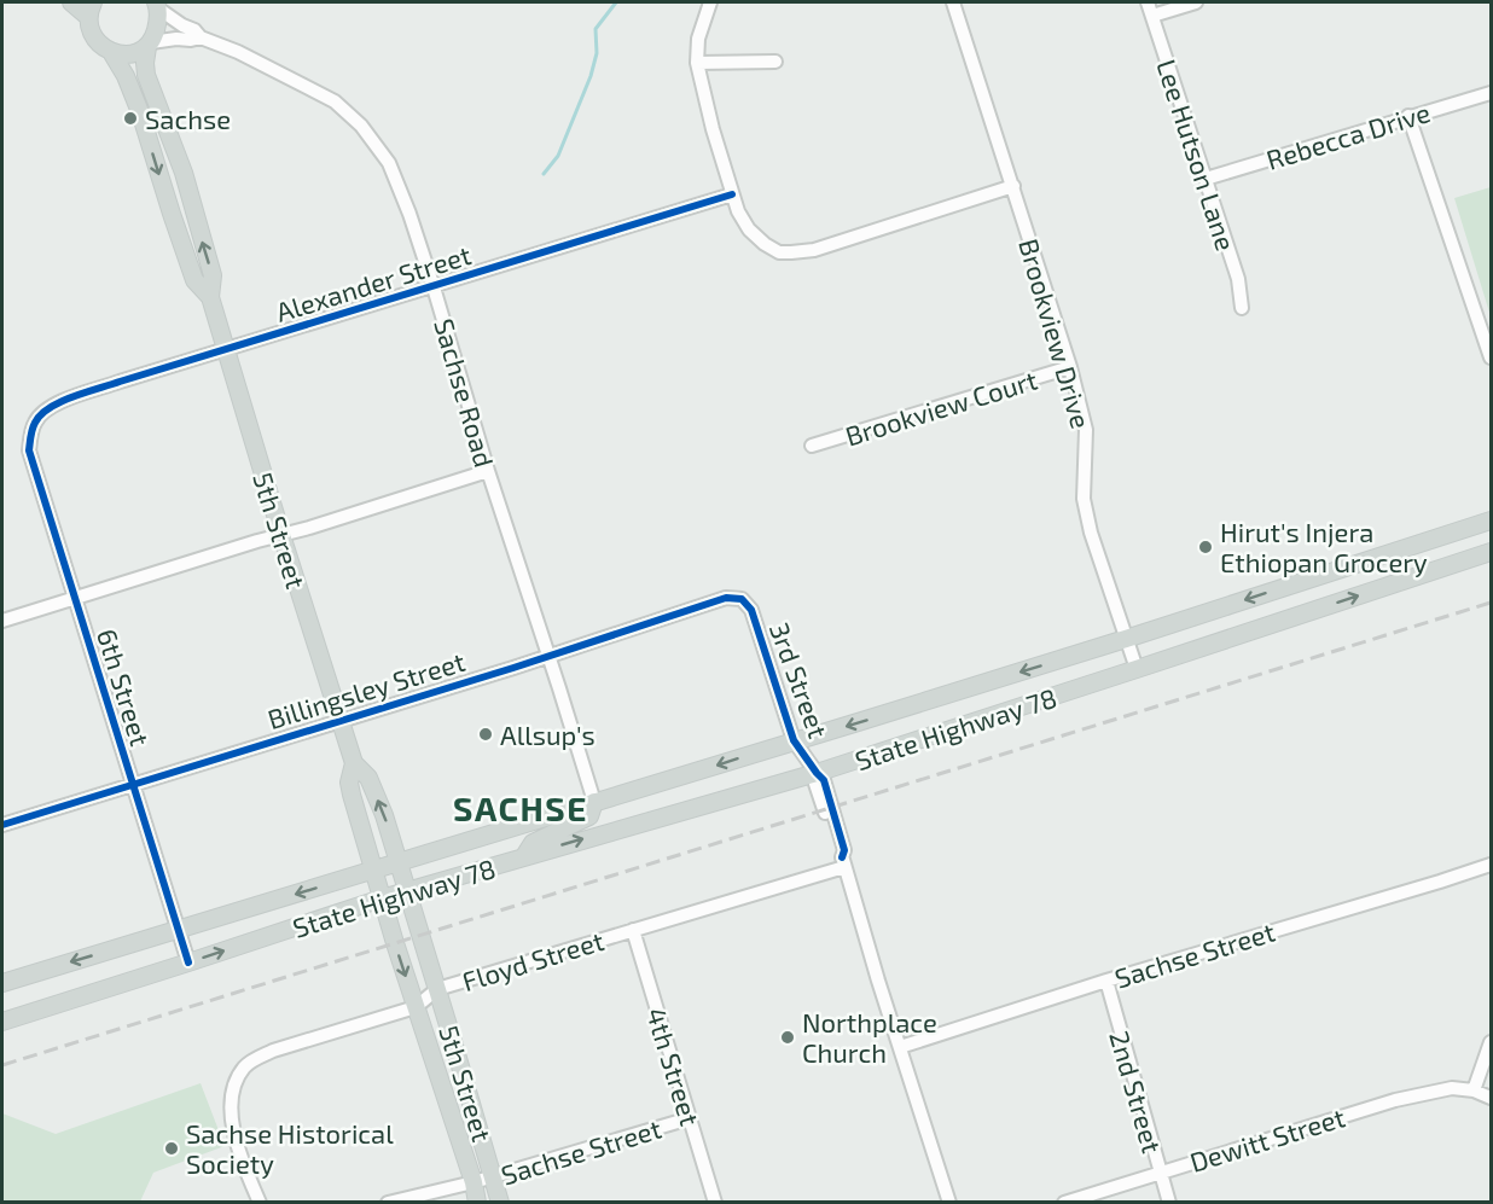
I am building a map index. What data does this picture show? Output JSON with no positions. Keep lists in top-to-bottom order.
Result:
{
  "streets": {
    "main road": ["5th Street", "State Highway 78"],
    "street": [
      "Rebecca Drive",
      "Lee Hutson Lane",
      "Alexander Street",
      "Brookview Drive",
      "Sachse Road",
      "Brookview Court",
      "3rd Street",
      "6th Street",
      "Billingsley Street",
      "Sachse Street",
      "Floyd Street",
      "4th Street",
      "2nd Street",
      "Dewitt Street"
    ]
  },
  "crossings": [
    ["Rebecca Drive", "Lee Hutson Lane"],
    ["Alexander Street", "Sachse Road"],
    ["Alexander Street", "5th Street"],
    ["Alexander Street", "6th Street"],
    ["Brookview Drive", "Brookview Court"],
    ["Brookview Drive", "State Highway 78"],
    ["Sachse Road", "5th Street"],
    ["Sachse Road", "Billingsley Street"],
    ["Sachse Road", "State Highway 78"],
    ["5th Street", "Billingsley Street"],
    ["5th Street", "State Highway 78"],
    ["5th Street", "Sachse Street"],
    ["5th Street", "Floyd Street"],
    ["3rd Street", "Billingsley Street"],
    ["3rd Street", "State Highway 78"],
    ["3rd Street", "Sachse Street"],
    ["3rd Street", "Floyd Street"],
    ["6th Street", "Billingsley Street"],
    ["6th Street", "State Highway 78"],
    ["Sachse Street", "4th Street"],
    ["Sachse Street", "2nd Street"],
    ["Floyd Street", "4th Street"],
    ["2nd Street", "Dewitt Street"]
  ],
  "districts": ["SACHSE"],
  "places": [
    "Sachse",
    "Hirut's Injera Ethiopan Grocery",
    "Allsup's",
    "Northplace Church",
    "Sachse Historical Society"
  ]
}
